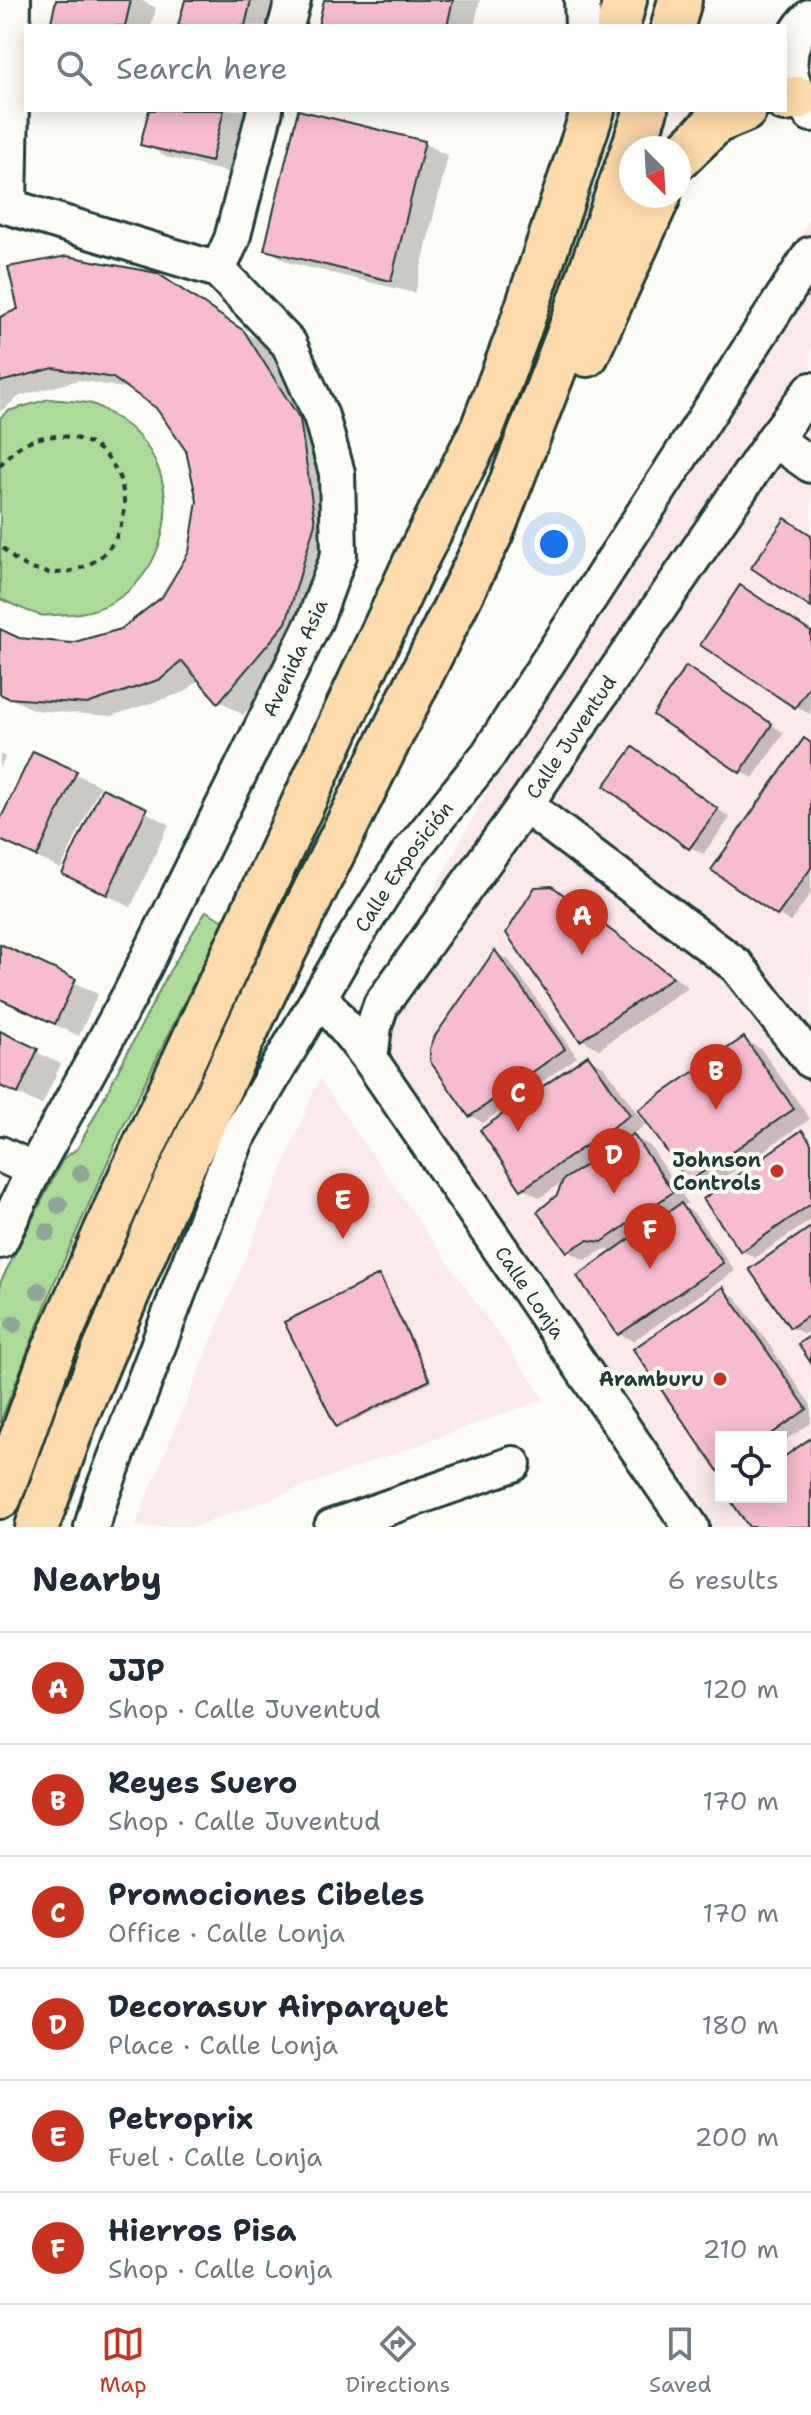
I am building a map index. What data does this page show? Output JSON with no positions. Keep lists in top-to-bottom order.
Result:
{
  "streets": {
    "street": [
      "Avenida Asia",
      "Calle Juventud",
      "Calle Exposición",
      "Calle Lonja"
    ]
  },
  "crossings": [
    ["Calle Exposición", "Calle Lonja"]
  ],
  "places": ["Johnson Controls", "Aramburu"],
  "north": "bottom right",
  "page": {
    "search": "Search here",
    "pins": [
      "A",
      "B",
      "C",
      "D",
      "E",
      "F"
    ],
    "heading": ["Nearby", "6 results"],
    "list": [
      {
        "mark": "A",
        "name": "JJP",
        "note": "Shop · Calle Juventud",
        "value": "120 m"
      },
      {
        "mark": "B",
        "name": "Reyes Suero",
        "note": "Shop · Calle Juventud",
        "value": "170 m"
      },
      {
        "mark": "C",
        "name": "Promociones Cibeles",
        "note": "Office · Calle Lonja",
        "value": "170 m"
      },
      {
        "mark": "D",
        "name": "Decorasur Airparquet",
        "note": "Place · Calle Lonja",
        "value": "180 m"
      },
      {
        "mark": "E",
        "name": "Petroprix",
        "note": "Fuel · Calle Lonja",
        "value": "200 m"
      },
      {
        "mark": "F",
        "name": "Hierros Pisa",
        "note": "Shop · Calle Lonja",
        "value": "210 m"
      }
    ],
    "nav": ["Map", "Directions", "Saved"]
  }
}
